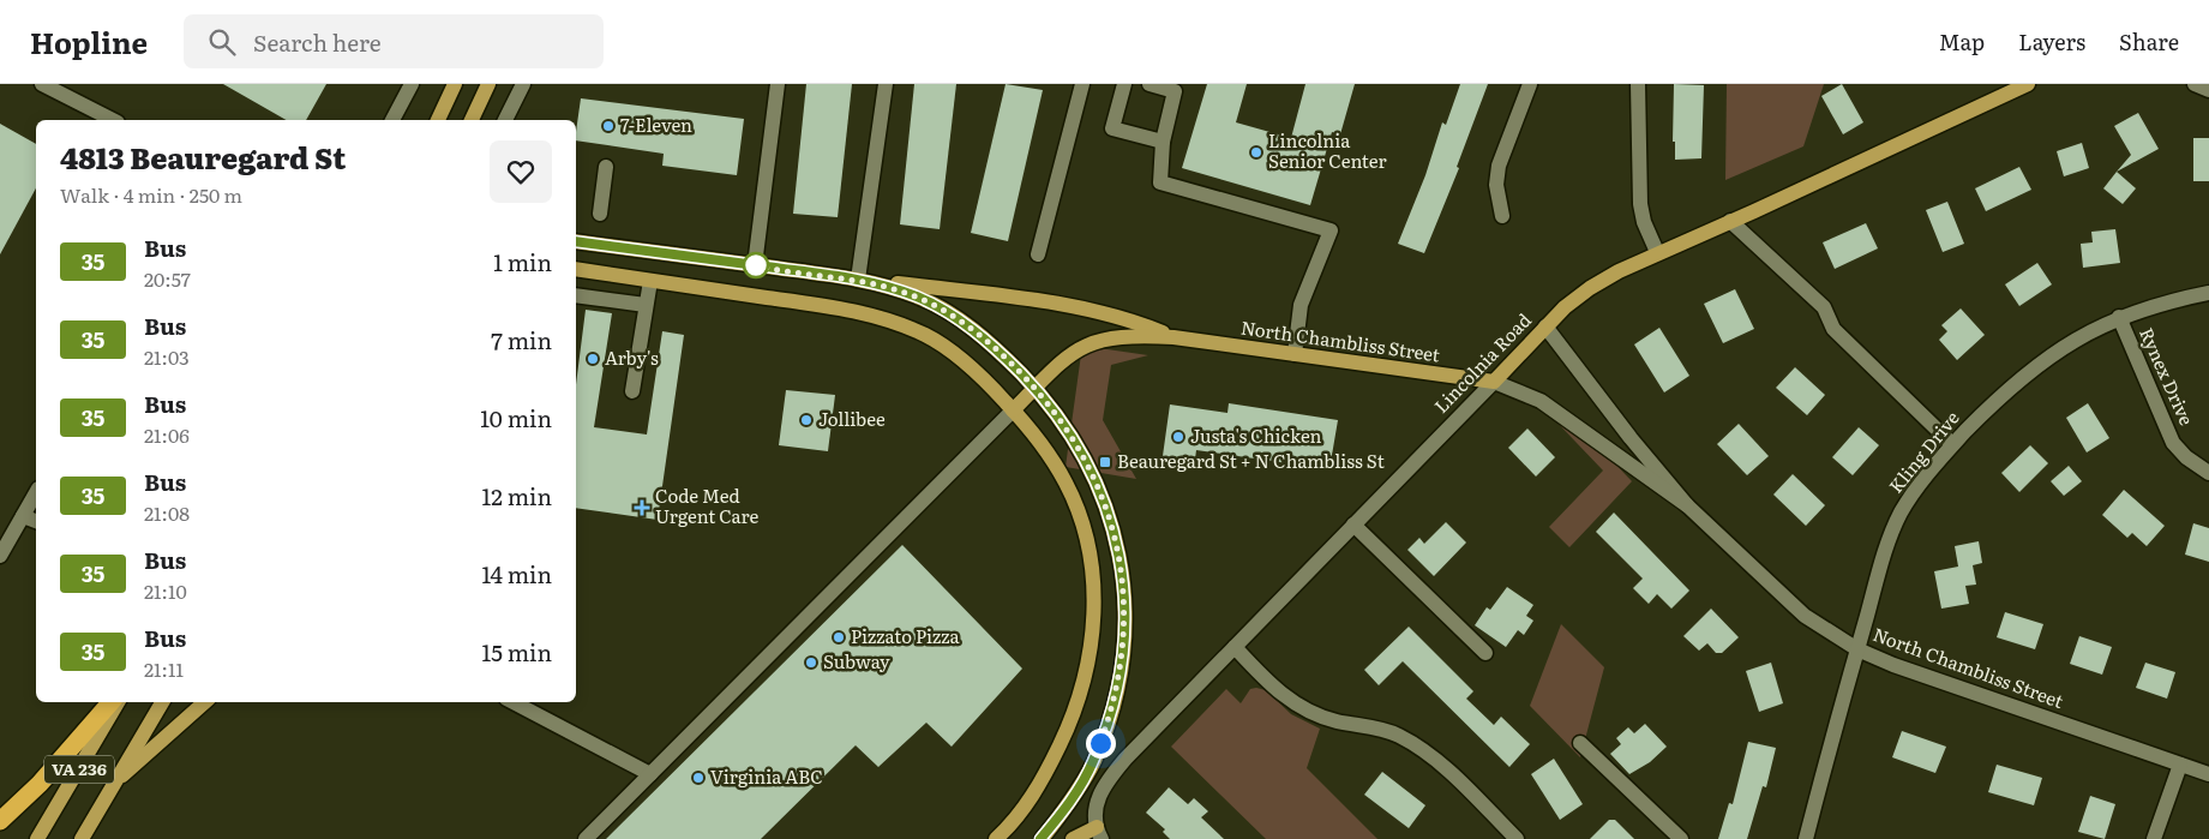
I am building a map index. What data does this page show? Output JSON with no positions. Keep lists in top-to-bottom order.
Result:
{
  "streets": {
    "main road": ["North Chambliss Street", "Lincolnia Road", "VA 236"],
    "street": ["Rynex Drive", "Kling Drive"]
  },
  "crossings": [
    ["North Chambliss Street", "Lincolnia Road"],
    ["North Chambliss Street", "Kling Drive"],
    ["Rynex Drive", "Kling Drive"]
  ],
  "places": {
    "other": [
      "7-Eleven",
      "Lincolnia Senior Center",
      "Arby's",
      "Jollibee",
      "Justa's Chicken",
      "Pizzato Pizza",
      "Subway",
      "Virginia ABC"
    ],
    "transit": ["Beauregard St + N Chambliss St"],
    "health": ["Code Med Urgent Care"]
  },
  "lines": ["bus line 35"],
  "page": {
    "header": "Hopline",
    "search": "Search here",
    "nav": ["Map", "Layers", "Share"],
    "heading": ["4813 Beauregard St", "Walk · 4 min · 250 m"],
    "list": [
      {
        "mark": "35",
        "name": "Bus",
        "note": "20:57",
        "value": "1 min"
      },
      {
        "mark": "35",
        "name": "Bus",
        "note": "21:03",
        "value": "7 min"
      },
      {
        "mark": "35",
        "name": "Bus",
        "note": "21:06",
        "value": "10 min"
      },
      {
        "mark": "35",
        "name": "Bus",
        "note": "21:08",
        "value": "12 min"
      },
      {
        "mark": "35",
        "name": "Bus",
        "note": "21:10",
        "value": "14 min"
      },
      {
        "mark": "35",
        "name": "Bus",
        "note": "21:11",
        "value": "15 min"
      }
    ]
  }
}
